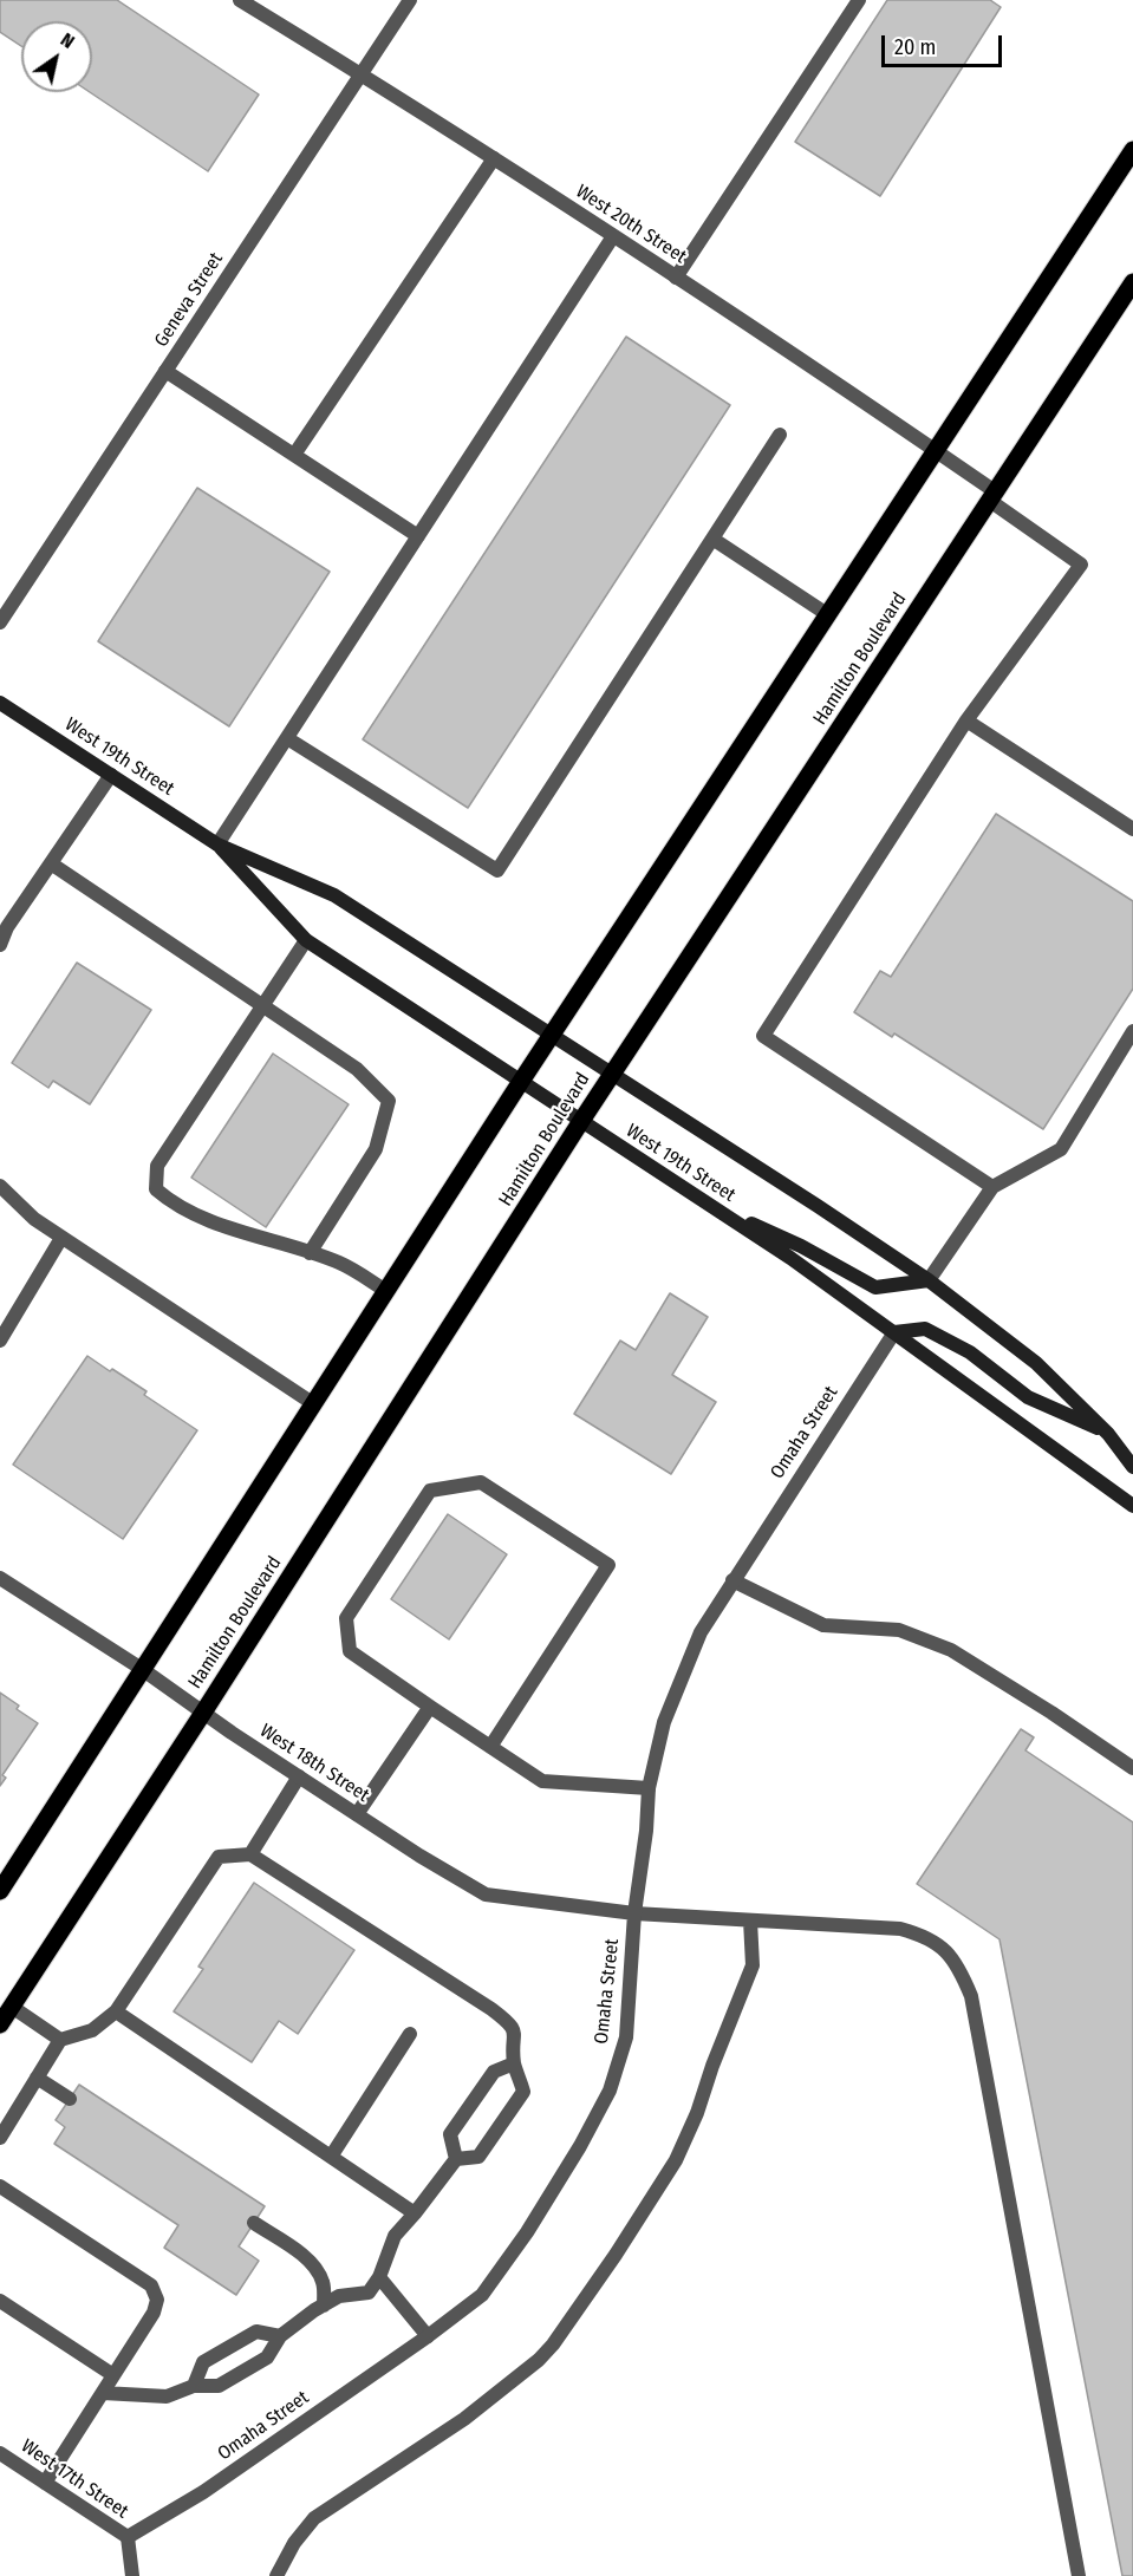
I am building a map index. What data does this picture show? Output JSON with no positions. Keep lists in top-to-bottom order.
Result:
{
  "streets": {
    "main road": ["Hamilton Boulevard", "West 19th Street"],
    "street": [
      "West 20th Street",
      "Geneva Street",
      "Omaha Street",
      "West 18th Street",
      "West 17th Street"
    ]
  },
  "crossings": [
    ["West 20th Street", "Geneva Street"],
    ["West 20th Street", "Hamilton Boulevard"],
    ["Hamilton Boulevard", "West 19th Street"],
    ["Hamilton Boulevard", "West 18th Street"],
    ["West 19th Street", "Omaha Street"],
    ["Omaha Street", "West 18th Street"],
    ["Omaha Street", "West 17th Street"]
  ],
  "scale_bar": "20 m",
  "north": "top right"
}
